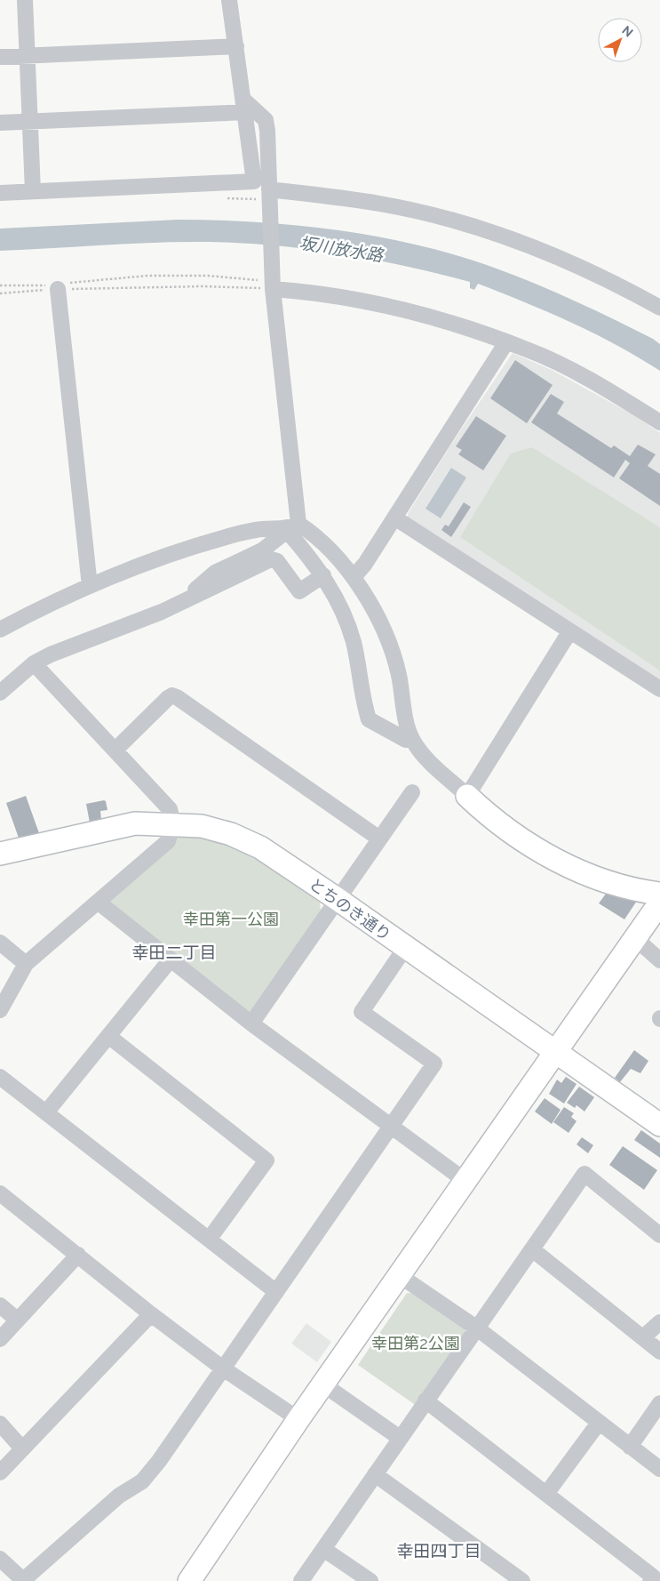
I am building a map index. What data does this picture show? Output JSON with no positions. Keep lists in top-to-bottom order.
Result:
{
  "streets": {
    "street": ["とちのき通り"]
  },
  "districts": ["幸田二丁目", "幸田四丁目"],
  "water": ["坂川放水路"],
  "parks": ["幸田第一公園", "幸田第2公園"],
  "north": "top right"
}
